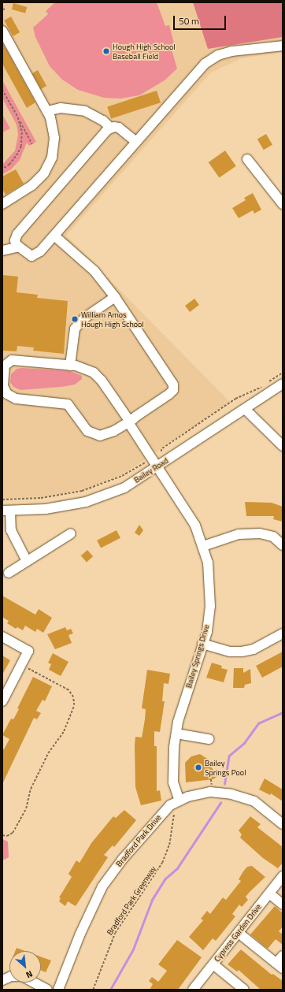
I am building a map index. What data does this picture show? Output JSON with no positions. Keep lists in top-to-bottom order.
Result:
{
  "streets": {
    "street": [
      "Bailey Road",
      "Bailey Springs Drive",
      "Bradford Park Drive",
      "Cypress Garden Drive"
    ],
    "path": ["Bradford Park Greenway"]
  },
  "crossings": [
    ["Bailey Road", "Bailey Springs Drive"],
    ["Bailey Springs Drive", "Bradford Park Drive"],
    ["Bailey Springs Drive", "Bradford Park Greenway"],
    ["Bradford Park Drive", "Bradford Park Greenway"]
  ],
  "places": ["Hough High School Baseball Field", "William Amos Hough High School", "Bailey Springs Pool"],
  "scale_bar": "50 m",
  "north": "bottom right"
}
